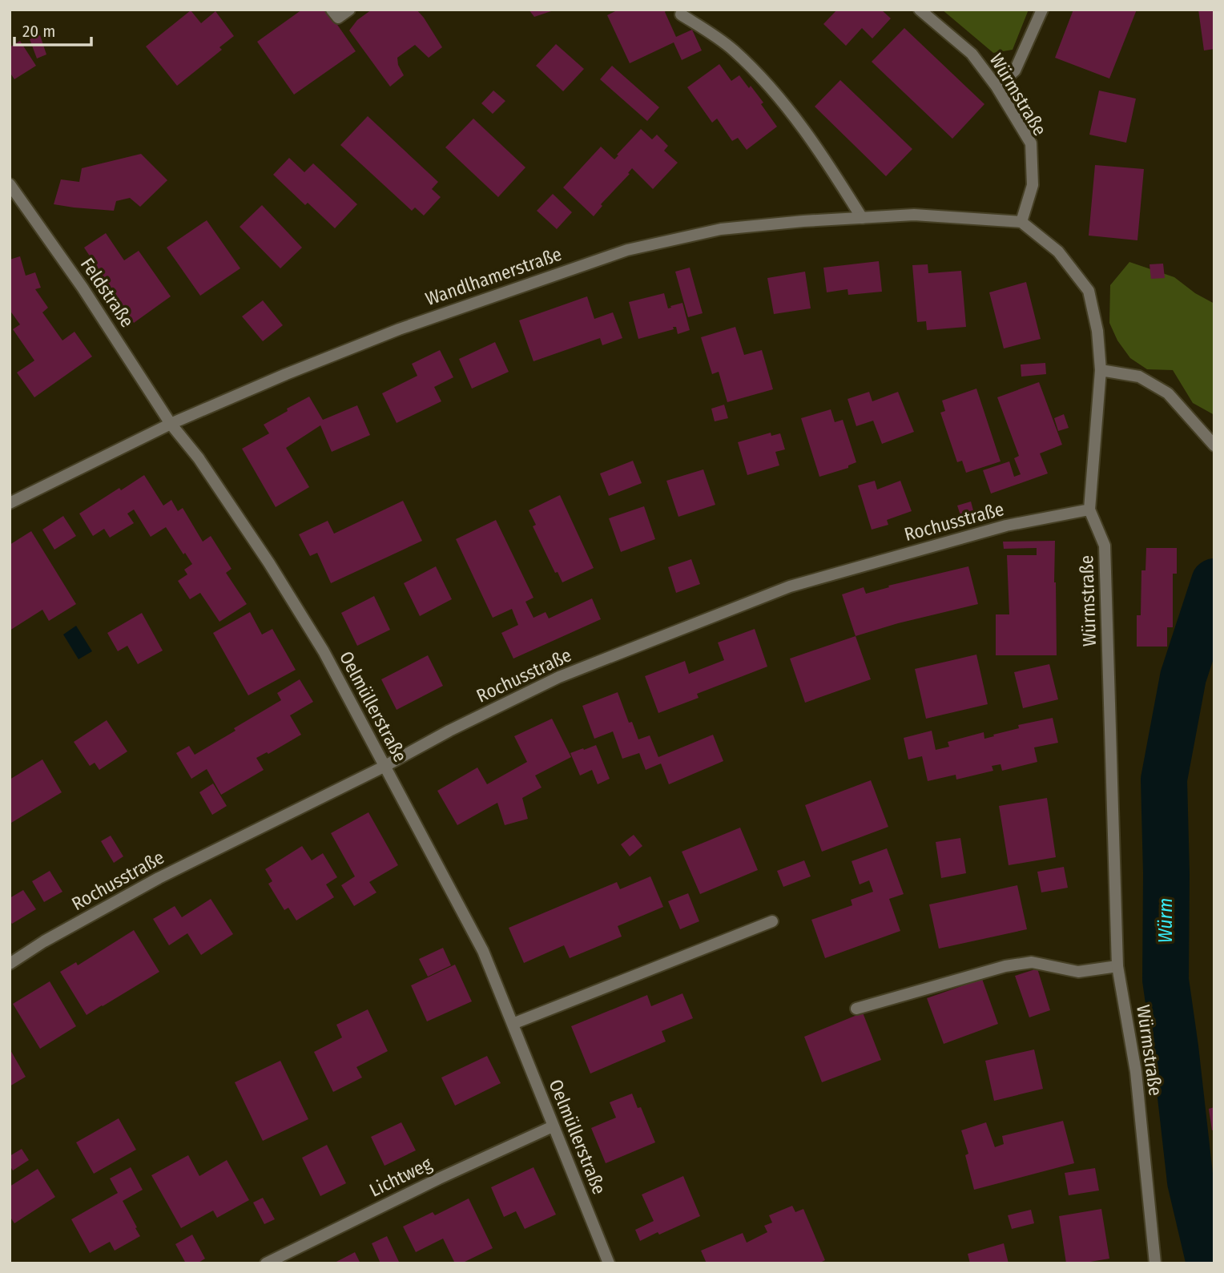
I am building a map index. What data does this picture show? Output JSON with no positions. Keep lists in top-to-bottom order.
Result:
{
  "streets": {
    "street": [
      "Würmstraße",
      "Wandlhamerstraße",
      "Feldstraße",
      "Rochusstraße",
      "Oelmüllerstraße",
      "Lichtweg"
    ]
  },
  "crossings": [
    ["Würmstraße", "Wandlhamerstraße"],
    ["Würmstraße", "Rochusstraße"],
    ["Wandlhamerstraße", "Feldstraße"],
    ["Wandlhamerstraße", "Oelmüllerstraße"],
    ["Feldstraße", "Oelmüllerstraße"],
    ["Rochusstraße", "Oelmüllerstraße"],
    ["Oelmüllerstraße", "Lichtweg"]
  ],
  "water": ["Würm"],
  "scale_bar": "20 m"
}
